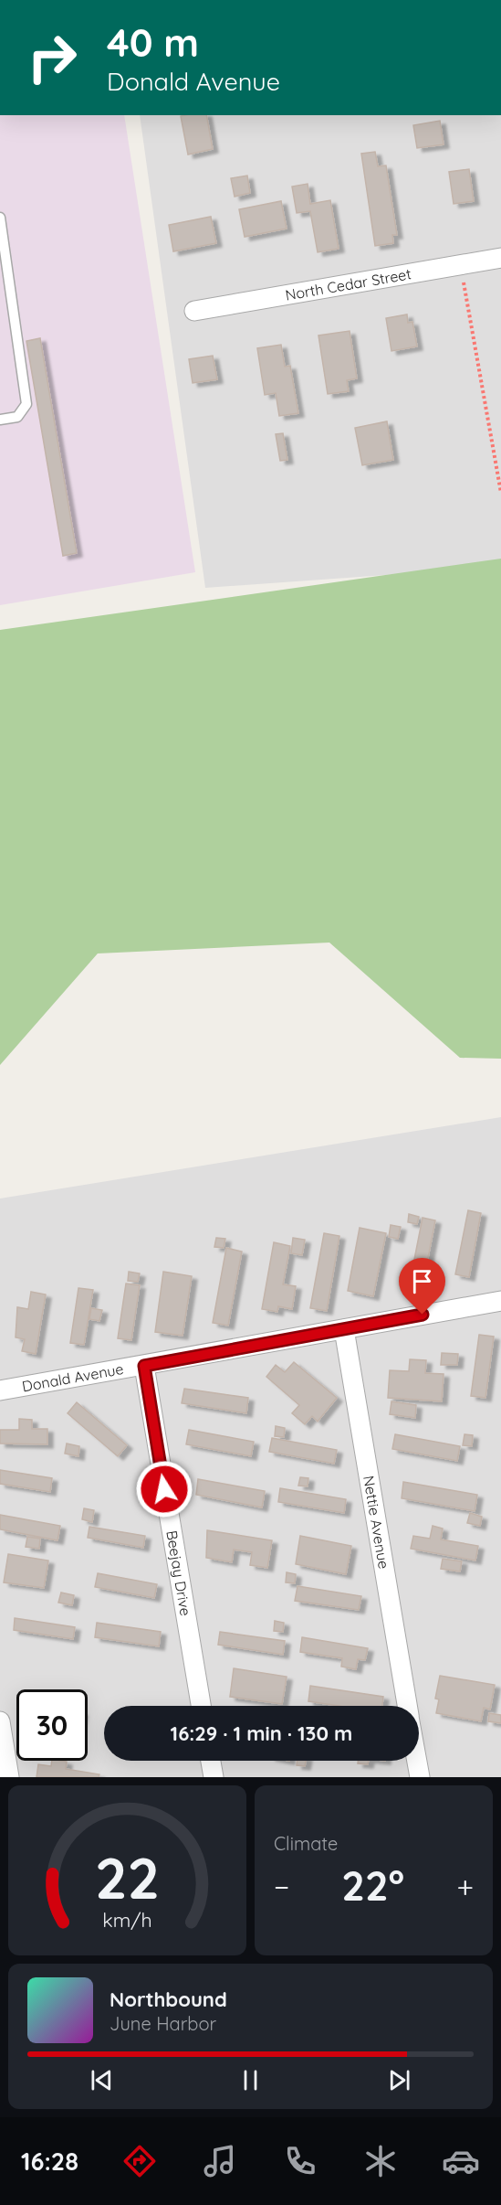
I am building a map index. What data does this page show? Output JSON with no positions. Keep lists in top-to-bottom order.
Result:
{
  "streets": {
    "street": [
      "North Cedar Street",
      "Donald Avenue",
      "Nettie Avenue",
      "Beejay Drive"
    ]
  },
  "crossings": [
    ["Donald Avenue", "Nettie Avenue"],
    ["Donald Avenue", "Beejay Drive"]
  ],
  "page": {
    "turn": ["40 m", "Donald Avenue"],
    "limit": "30",
    "trip": "16:29 · 1 min · 130 m",
    "tile": "Climate",
    "heat": ["−", "22°", "+"],
    "song": ["Northbound", "June Harbor"],
    "tabs": "16:28",
    "gauge": ["22", "km/h"]
  }
}
